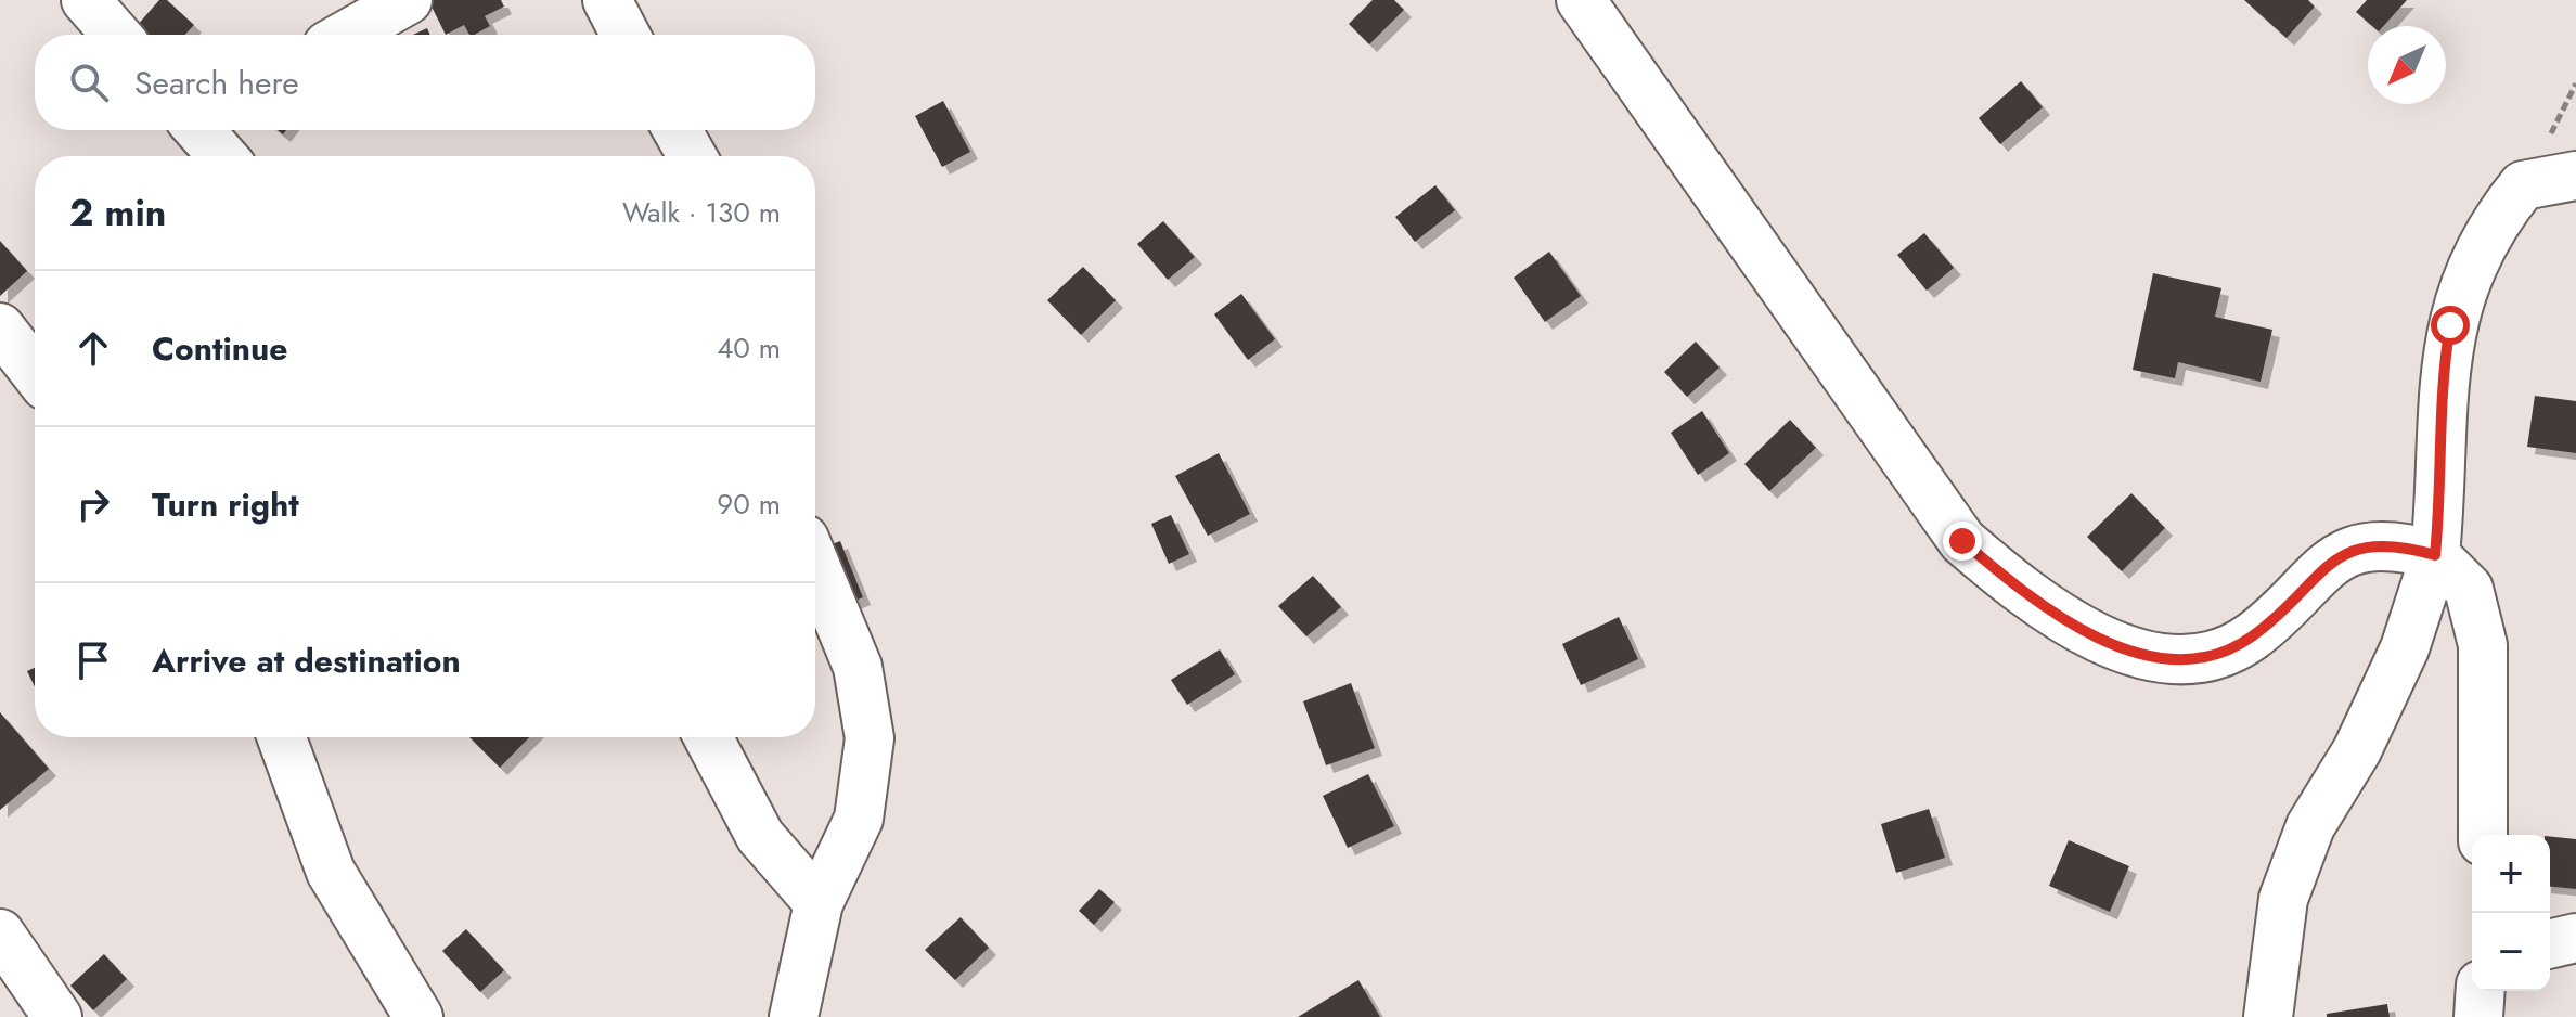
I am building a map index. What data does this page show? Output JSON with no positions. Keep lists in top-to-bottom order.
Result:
{
  "north": "bottom left",
  "page": {
    "search": "Search here",
    "heading": ["2 min", "Walk · 130 m"],
    "list": [
      ["Continue", "40 m"],
      ["Turn right", "90 m"],
      "Arrive at destination"
    ],
    "map_buttons": ["+", "−"]
  }
}
